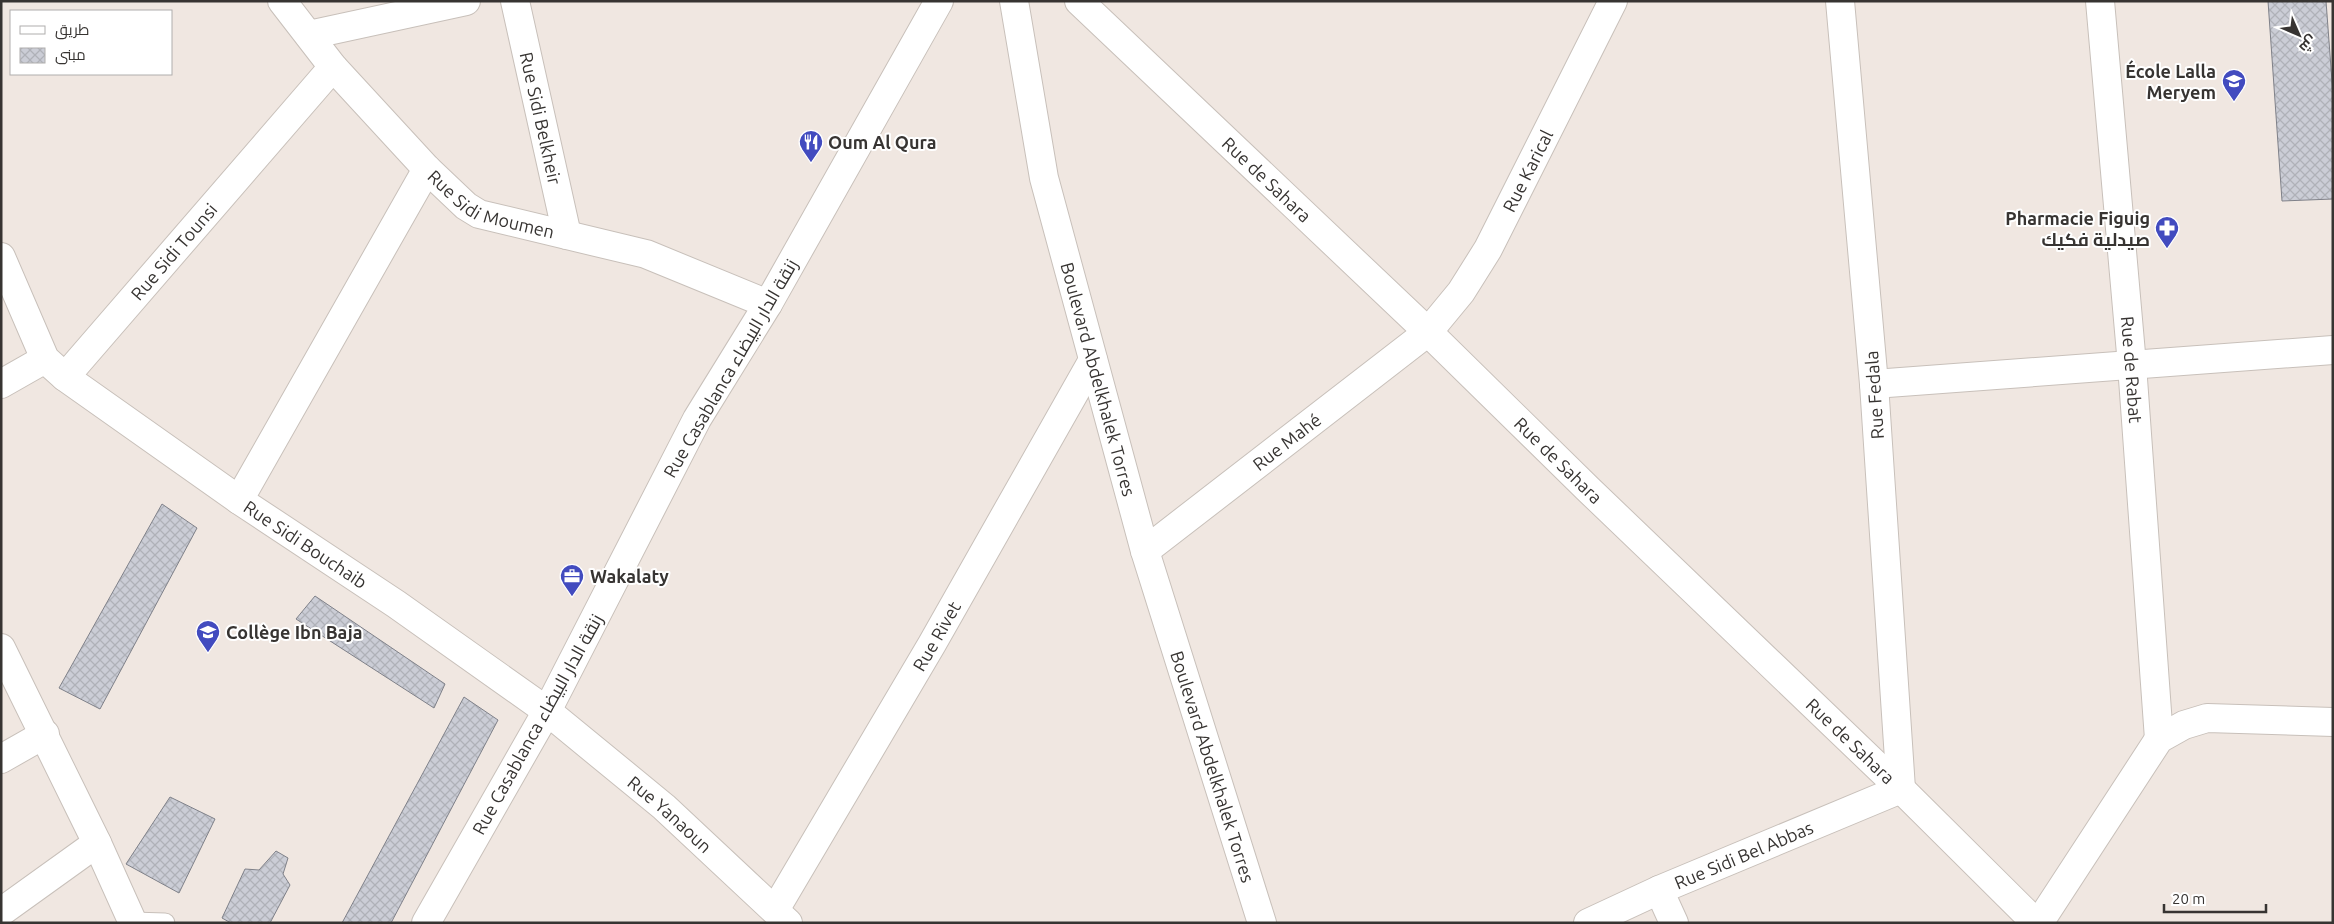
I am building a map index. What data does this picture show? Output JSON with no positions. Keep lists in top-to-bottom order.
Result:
{
  "streets": {
    "street": [
      "Rue Sidi Belkheir",
      "Rue Karical",
      "Rue de Sahara",
      "Rue Sidi Moumen",
      "Rue Sidi Tounsi",
      "Rue Casablanca زنقة الدار البيضاء",
      "Rue de Rabat",
      "Boulevard Abdelkhalek Torres",
      "Rue Fedala",
      "Rue Mahé",
      "Rue Sidi Bouchaib",
      "Rue Rivet",
      "Rue Yanaoun",
      "Rue Sidi Bel Abbas"
    ]
  },
  "crossings": [
    ["Rue Sidi Belkheir", "Rue Sidi Moumen"],
    ["Rue Karical", "Rue de Sahara"],
    ["Rue Karical", "Rue Mahé"],
    ["Rue de Sahara", "Rue Fedala"],
    ["Rue de Sahara", "Rue Mahé"],
    ["Rue de Sahara", "Rue Sidi Bel Abbas"],
    ["Rue Sidi Moumen", "Rue Sidi Tounsi"],
    ["Rue Sidi Moumen", "Rue Casablanca زنقة الدار البيضاء"],
    ["Rue Sidi Tounsi", "Rue Sidi Bouchaib"],
    ["Rue Casablanca زنقة الدار البيضاء", "Rue Sidi Bouchaib"],
    ["Rue Casablanca زنقة الدار البيضاء", "Rue Yanaoun"],
    ["Boulevard Abdelkhalek Torres", "Rue Mahé"],
    ["Boulevard Abdelkhalek Torres", "Rue Rivet"],
    ["Rue Fedala", "Rue Sidi Bel Abbas"],
    ["Rue Sidi Bouchaib", "Rue Yanaoun"],
    ["Rue Rivet", "Rue Yanaoun"]
  ],
  "places": {
    "school or university": ["École Lalla Meryem", "Collège Ibn Baja"],
    "restaurant": ["Oum Al Qura"],
    "pharmacy": ["Pharmacie Figuig صيدلية فكيك"],
    "office": ["Wakalaty"]
  },
  "legend": ["طريق", "مبنى"],
  "scale_bar": "20 m",
  "north": "bottom right"
}
